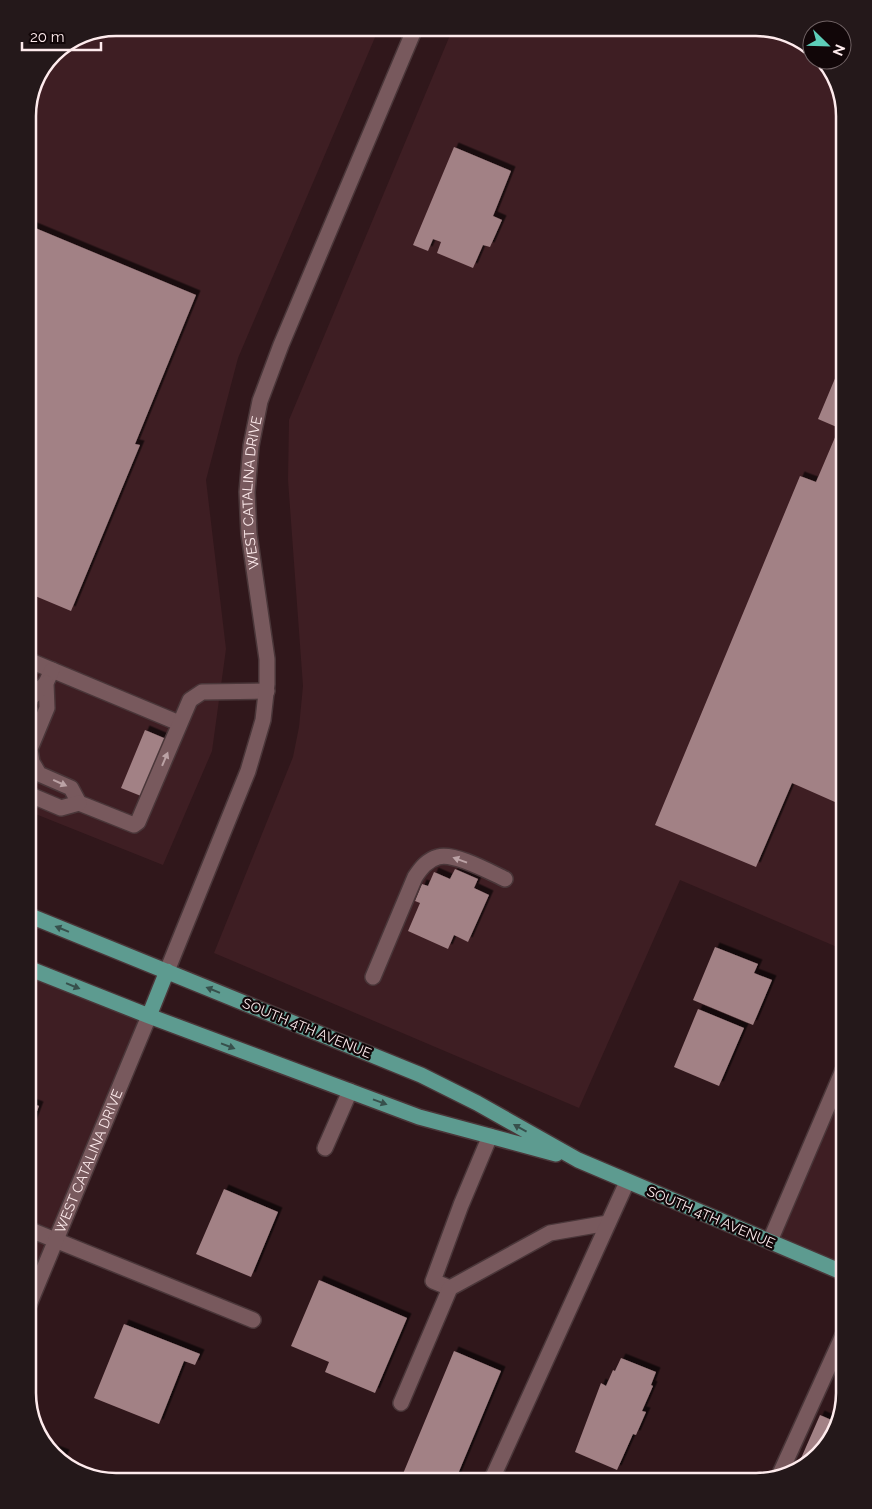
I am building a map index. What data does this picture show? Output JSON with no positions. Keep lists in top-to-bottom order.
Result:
{
  "streets": {
    "main road": ["SOUTH 4TH AVENUE"],
    "street": ["WEST CATALINA DRIVE"]
  },
  "crossings": [
    ["WEST CATALINA DRIVE", "SOUTH 4TH AVENUE"]
  ],
  "scale_bar": "20 m",
  "north": "bottom right"
}
